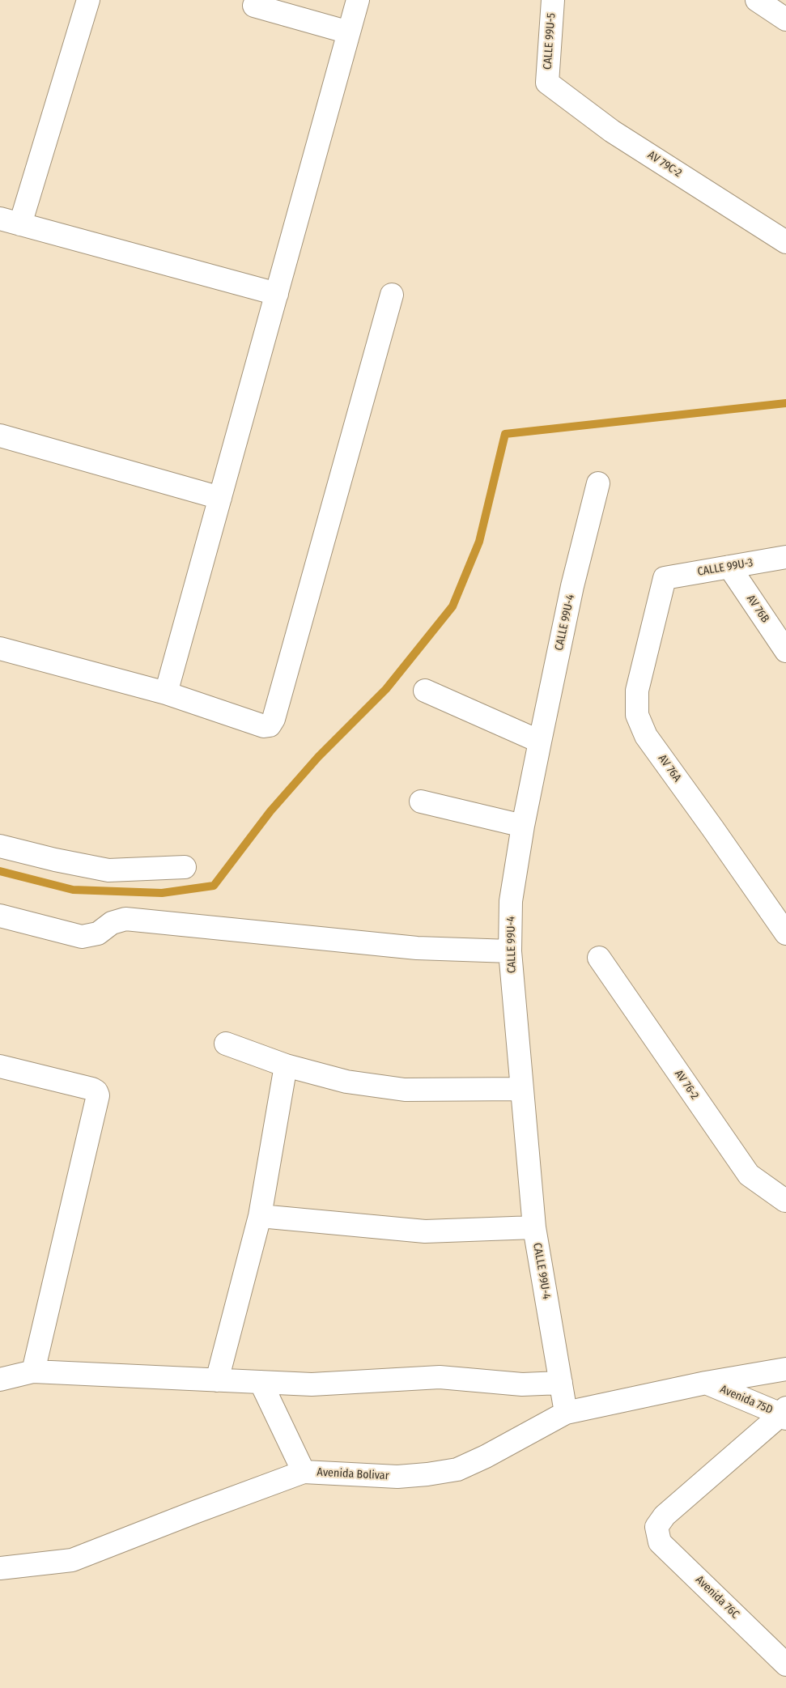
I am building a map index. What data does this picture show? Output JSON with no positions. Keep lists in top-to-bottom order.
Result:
{
  "streets": {
    "street": [
      "CALLE 99U-5",
      "AV 79C-2",
      "CALLE 99U-3",
      "AV 76B",
      "CALLE 99U-4",
      "AV 76A",
      "AV 76-2",
      "Avenida 75D",
      "Avenida Bolivar",
      "Avenida 76C"
    ]
  },
  "crossings": [
    ["CALLE 99U-5", "AV 79C-2"],
    ["CALLE 99U-3", "AV 76B"],
    ["CALLE 99U-3", "AV 76A"],
    ["CALLE 99U-4", "Avenida Bolivar"],
    ["Avenida 75D", "Avenida Bolivar"],
    ["Avenida 75D", "Avenida 76C"]
  ]
}
